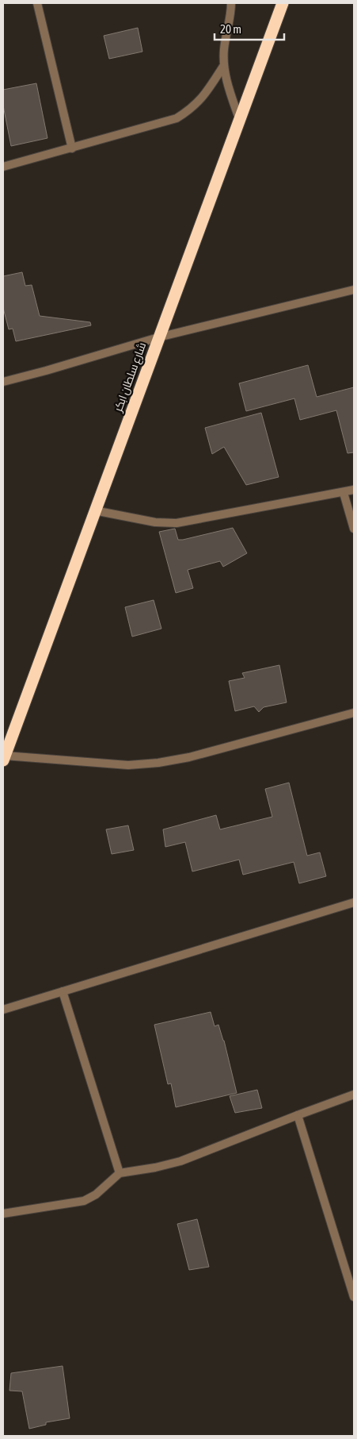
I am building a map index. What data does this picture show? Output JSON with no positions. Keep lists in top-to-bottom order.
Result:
{
  "streets": {
    "highway": ["شارع سلطان ابكر"]
  },
  "scale_bar": "20 m"
}
